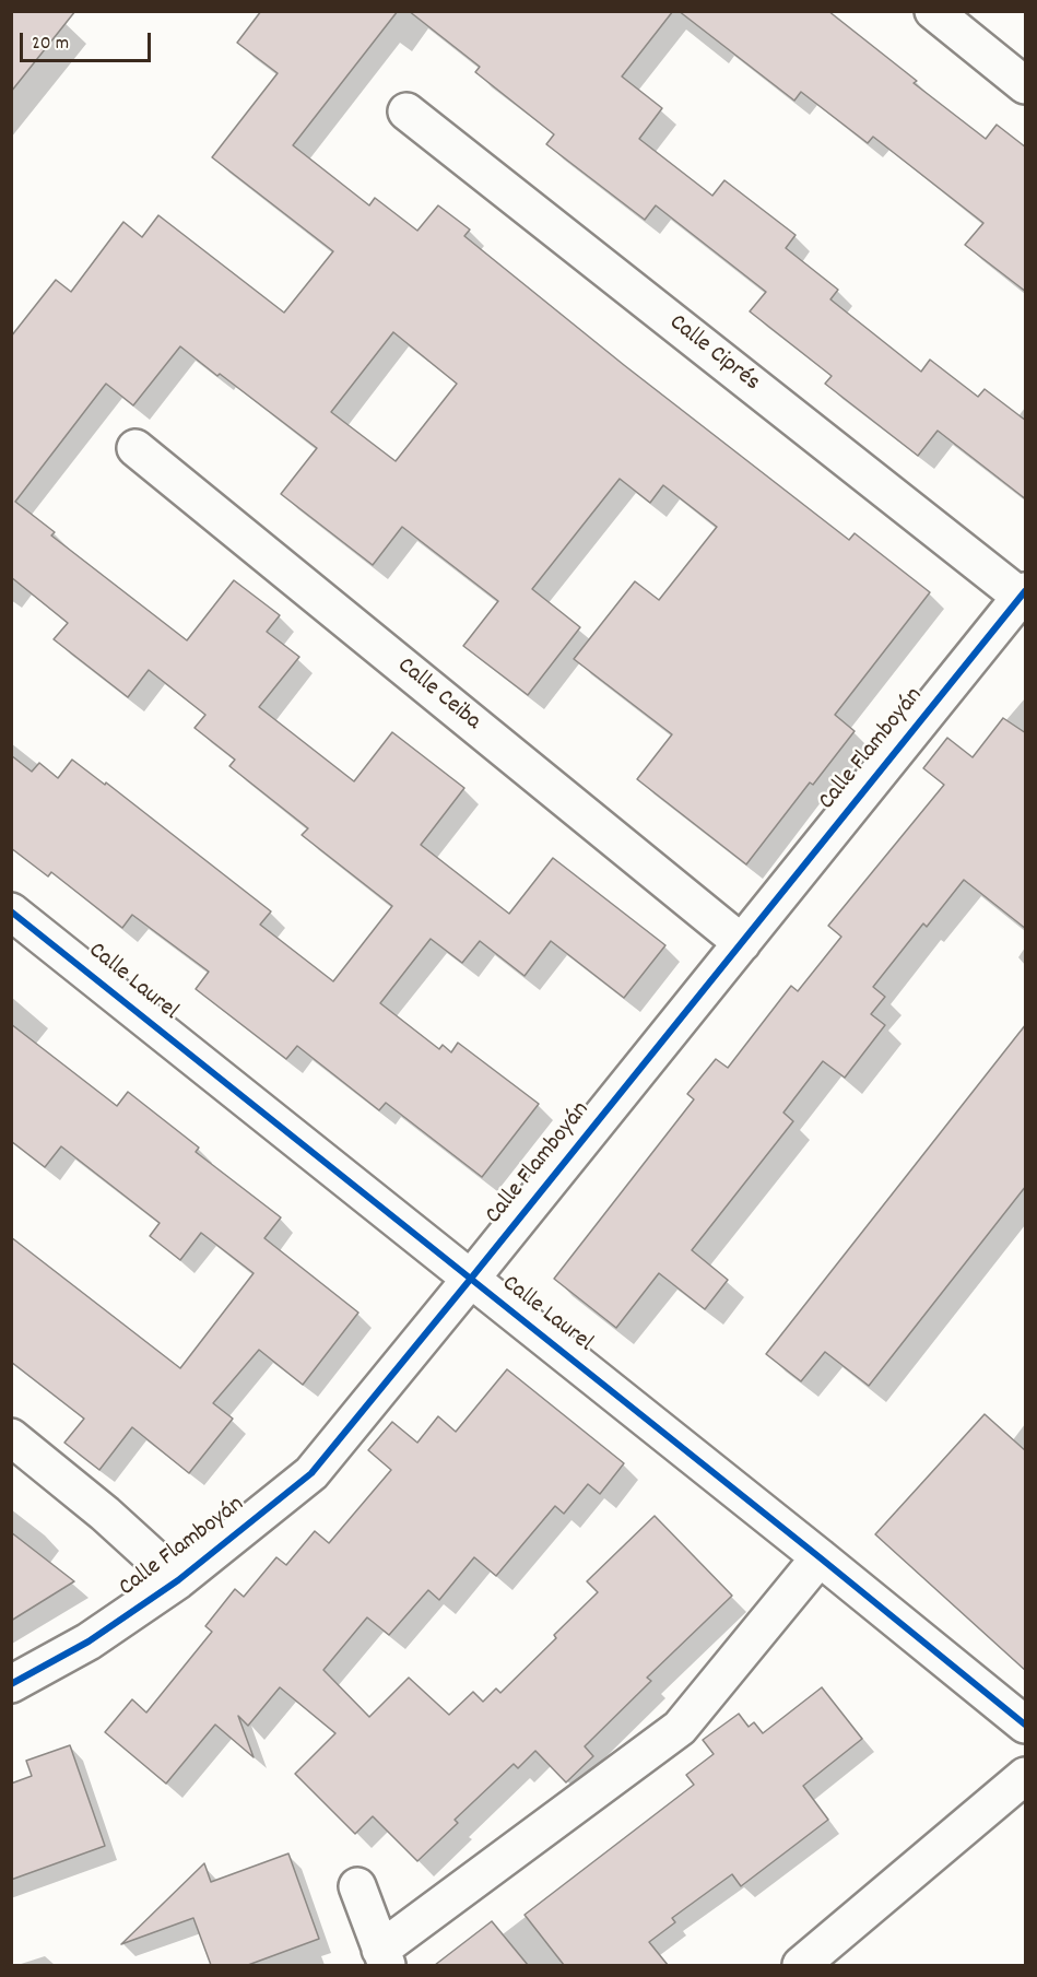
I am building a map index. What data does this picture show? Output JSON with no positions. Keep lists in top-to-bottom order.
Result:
{
  "streets": {
    "street": [
      "Calle Ciprés",
      "Calle Ceiba",
      "Calle Flamboyán",
      "Calle Laurel"
    ]
  },
  "crossings": [
    ["Calle Ciprés", "Calle Flamboyán"],
    ["Calle Ceiba", "Calle Flamboyán"],
    ["Calle Flamboyán", "Calle Laurel"]
  ],
  "scale_bar": "20 m"
}
